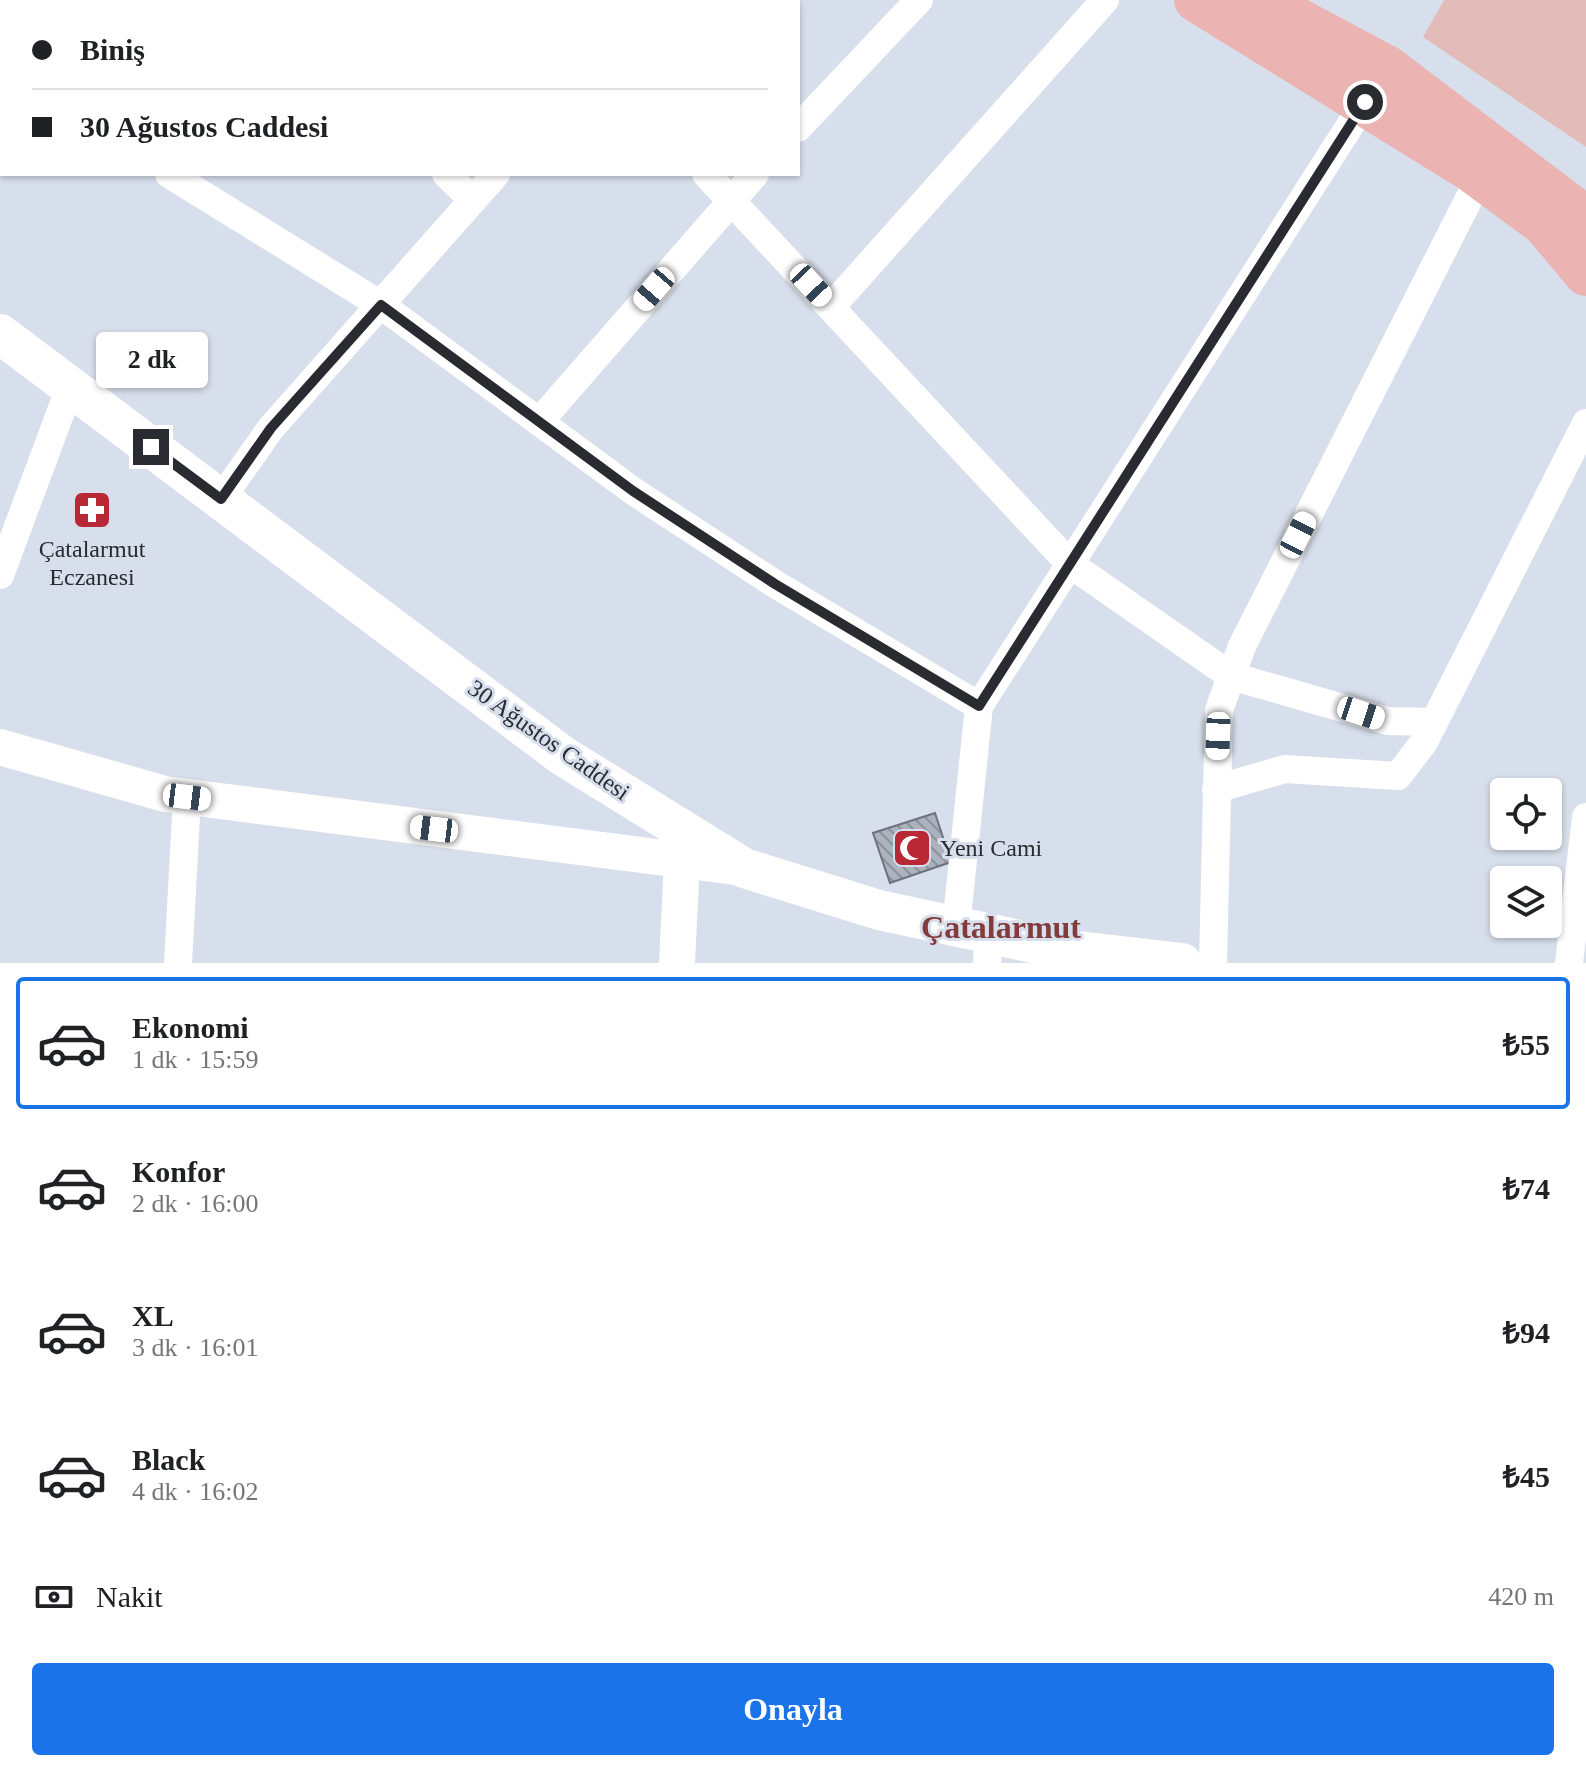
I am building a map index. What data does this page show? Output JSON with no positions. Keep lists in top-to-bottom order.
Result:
{
  "streets": {
    "main road": ["30 Ağustos Caddesi"]
  },
  "districts": ["Çatalarmut"],
  "places": {
    "pharmacy": ["Çatalarmut Eczanesi"],
    "mosque": ["Yeni Cami"]
  },
  "page": {
    "banner": ["Biniş", "30 Ağustos Caddesi"],
    "bubble": "2 dk",
    "list": [
      {
        "name": "Ekonomi",
        "note": "1 dk · 15:59",
        "value": "₺55"
      },
      {
        "name": "Konfor",
        "note": "2 dk · 16:00",
        "value": "₺74"
      },
      {
        "name": "XL",
        "note": "3 dk · 16:01",
        "value": "₺94"
      },
      {
        "name": "Black",
        "note": "4 dk · 16:02",
        "value": "₺45"
      }
    ],
    "pay": ["Nakit", "420 m"],
    "buttons": "Onayla"
  }
}
